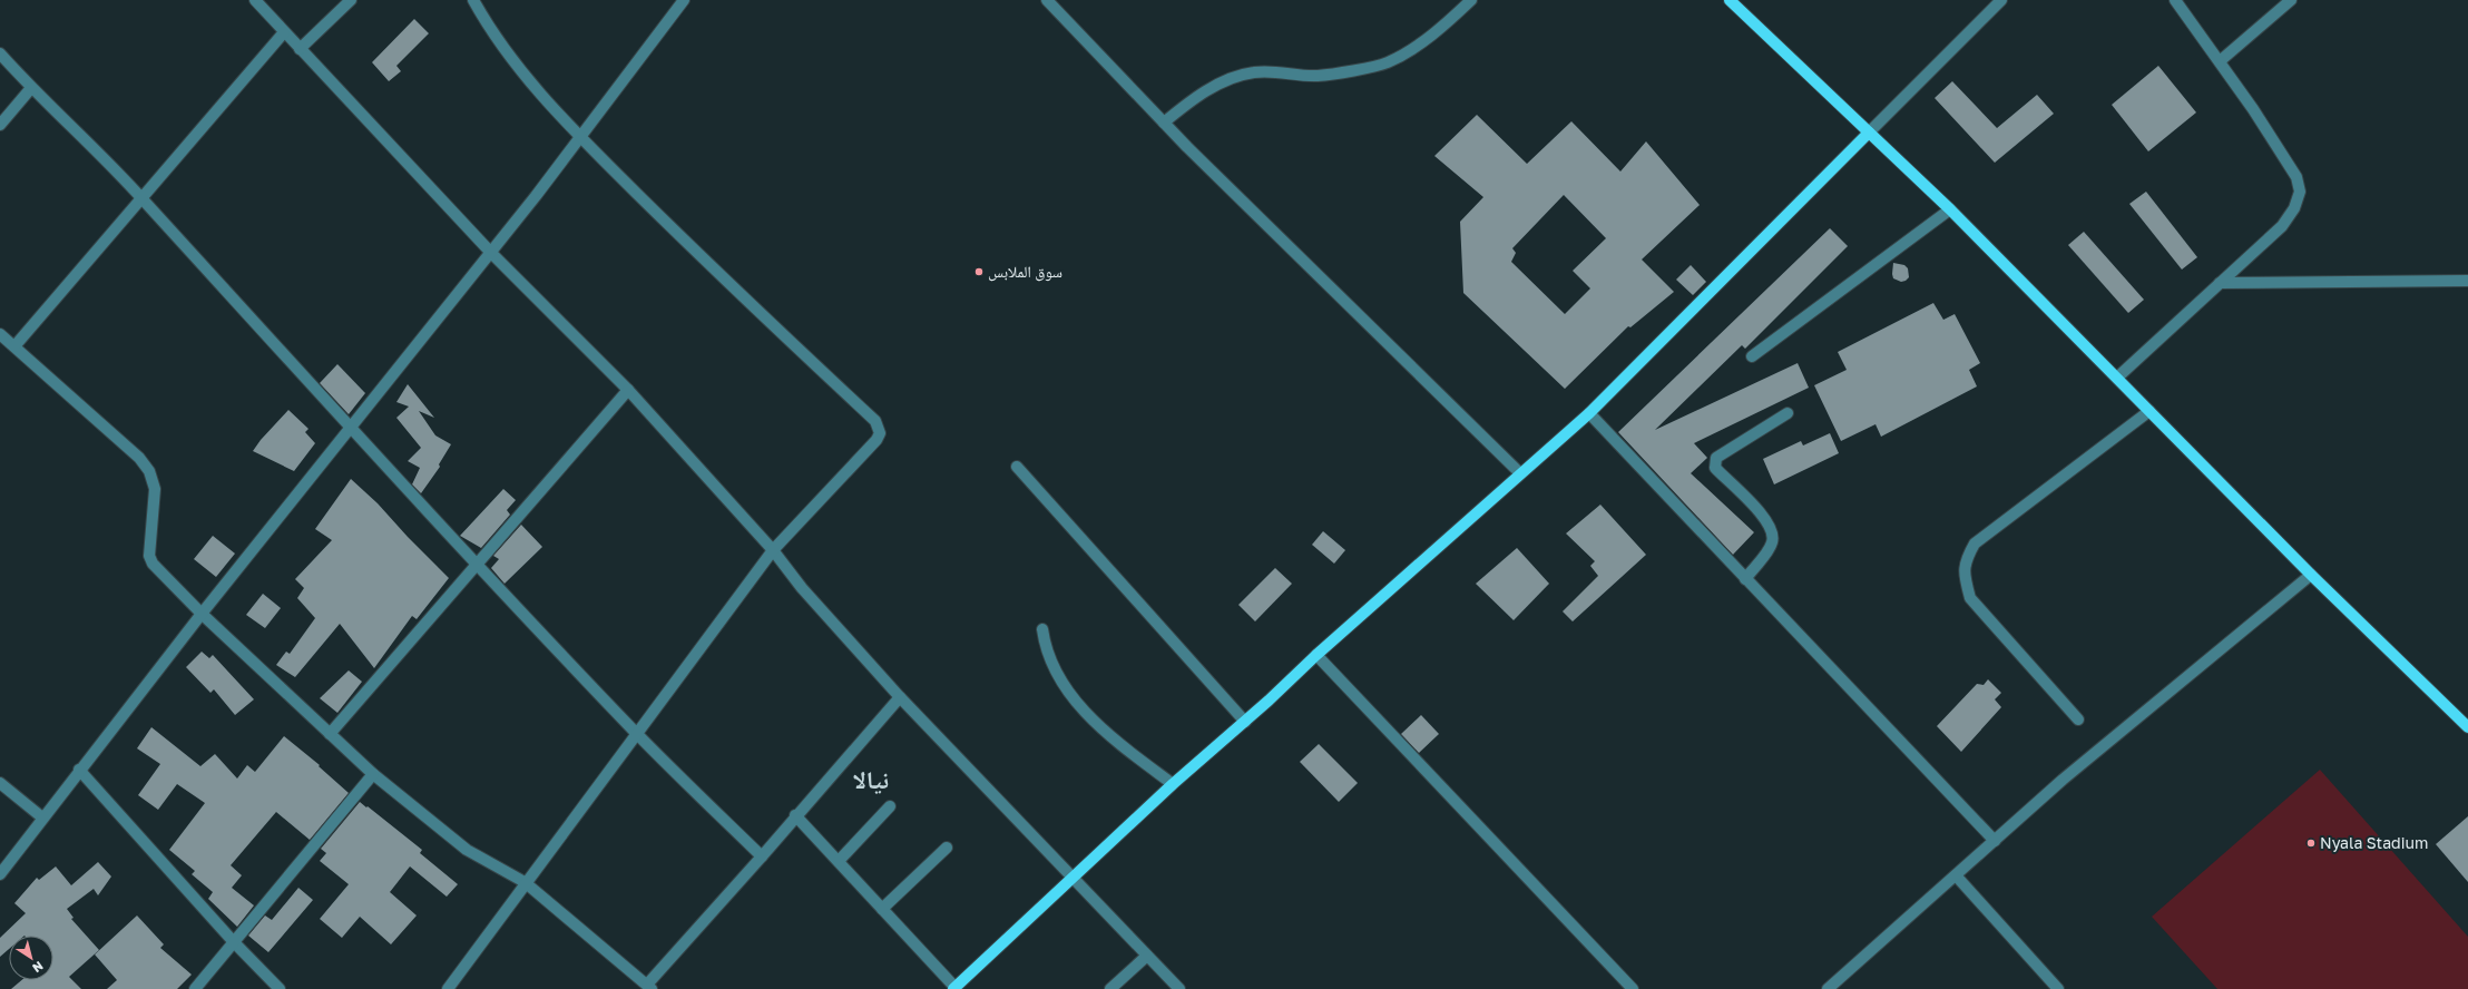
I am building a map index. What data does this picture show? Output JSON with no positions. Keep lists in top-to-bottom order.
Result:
{
  "districts": ["نيالا"],
  "places": ["سوق الملابس", "Nyala Stadium"],
  "north": "bottom right"
}
